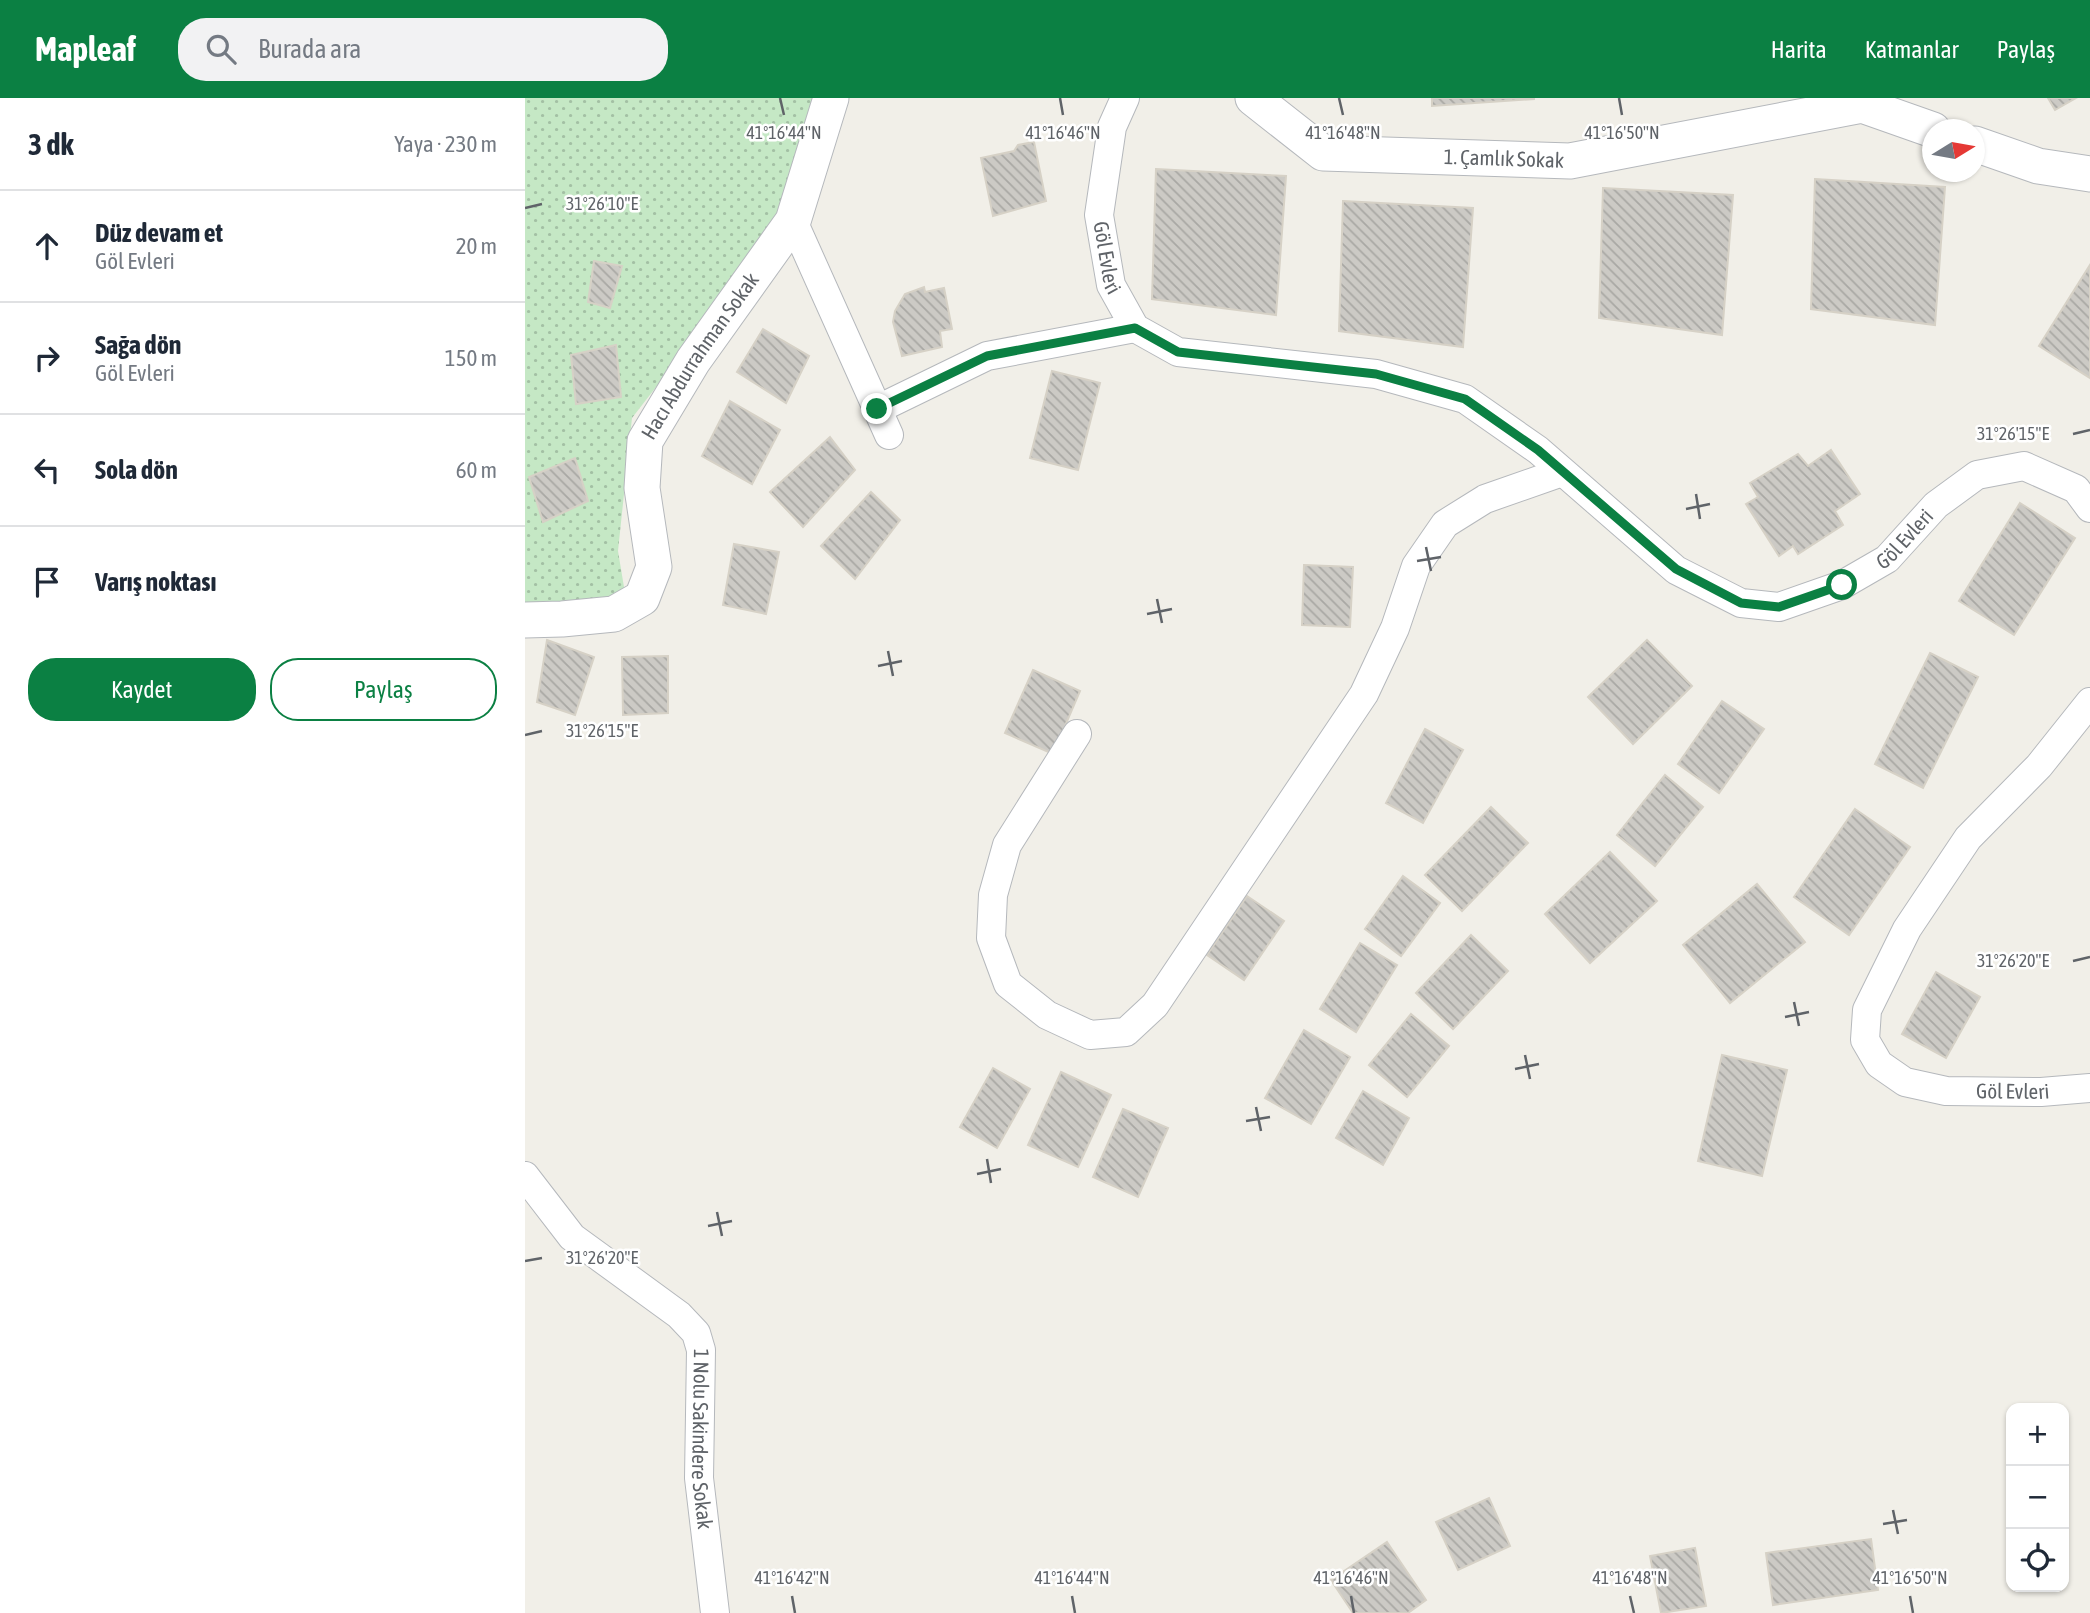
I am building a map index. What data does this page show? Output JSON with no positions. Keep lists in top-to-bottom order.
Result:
{
  "streets": {
    "street": [
      "1. Çamlık Sokak",
      "Göl Evleri",
      "Hacı Abdurrahman Sokak",
      "1 Nolu Sakindere Sokak"
    ]
  },
  "north": "right",
  "page": {
    "header": "Mapleaf",
    "search": "Burada ara",
    "nav": ["Harita", "Katmanlar", "Paylaş"],
    "heading": ["3 dk", "Yaya · 230 m"],
    "list": [
      ["Düz devam et", "Göl Evleri", "20 m"],
      ["Sağa dön", "Göl Evleri", "150 m"],
      ["Sola dön", "60 m"],
      "Varış noktası"
    ],
    "buttons": ["Kaydet", "Paylaş"],
    "map_buttons": ["+", "−"]
  },
  "coordinates": [
    "41°16'44\"N",
    "41°16'46\"N",
    "41°16'48\"N",
    "41°16'50\"N",
    "31°26'10\"E",
    "31°26'15\"E",
    "31°26'20\"E",
    "41°16'42\"N"
  ]
}
